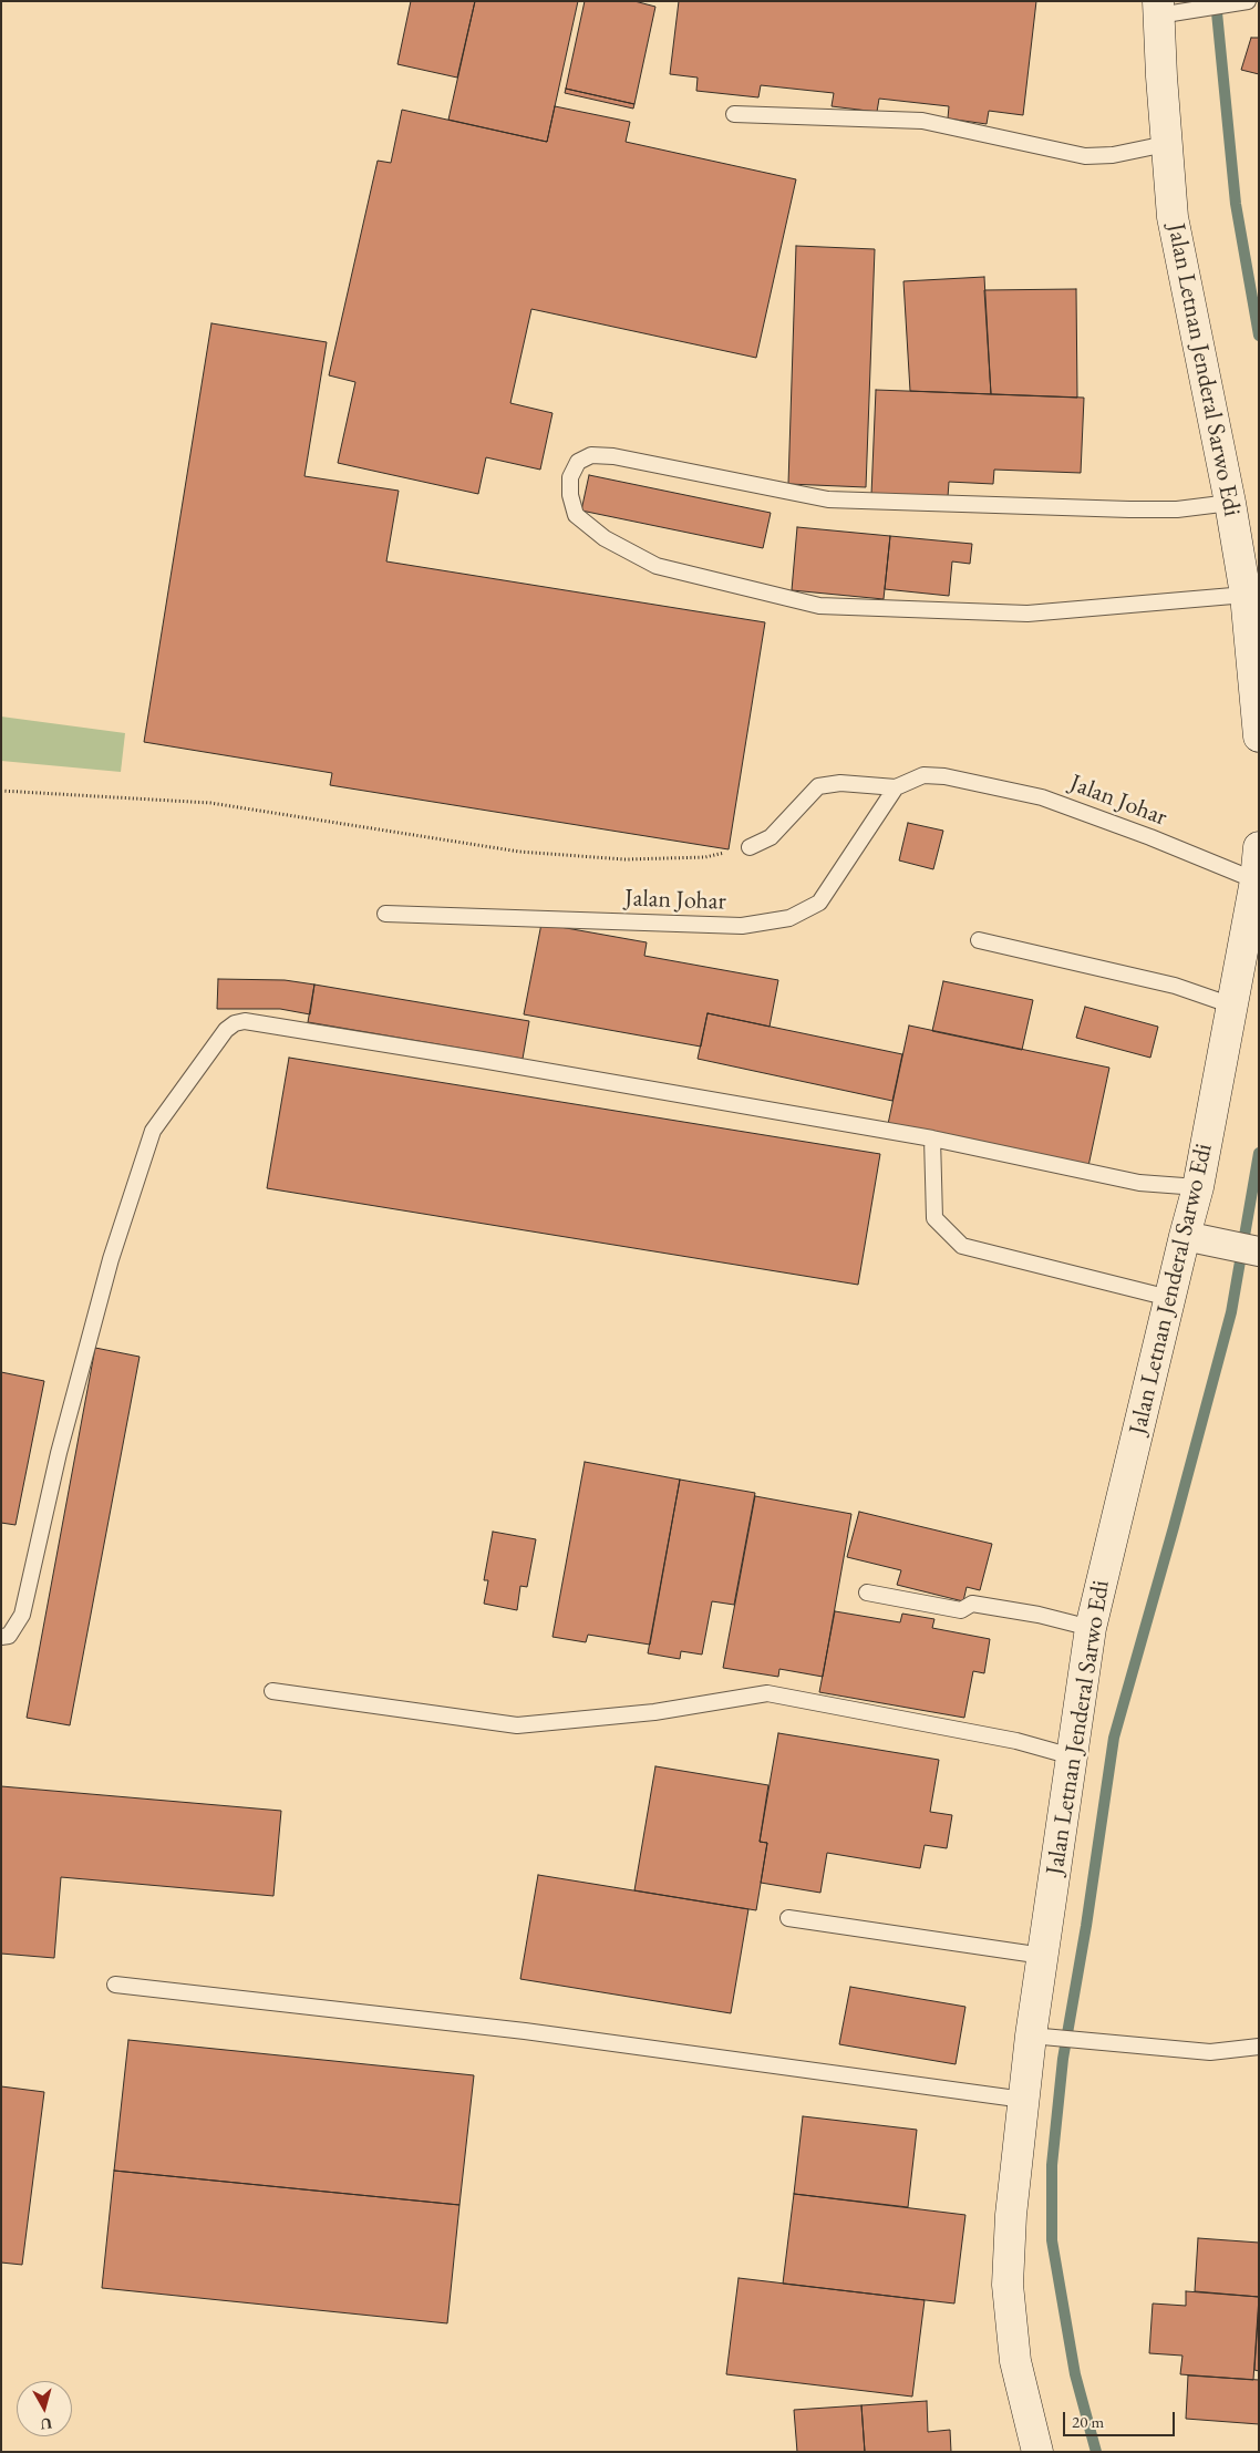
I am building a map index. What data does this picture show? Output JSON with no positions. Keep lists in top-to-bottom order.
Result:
{
  "streets": {
    "main road": ["Jalan Letnan Jenderal Sarwo Edi"],
    "lane": ["Jalan Johar"]
  },
  "crossings": [
    ["Jalan Letnan Jenderal Sarwo Edi", "Jalan Johar"]
  ],
  "scale_bar": "20 m",
  "north": "bottom"
}
